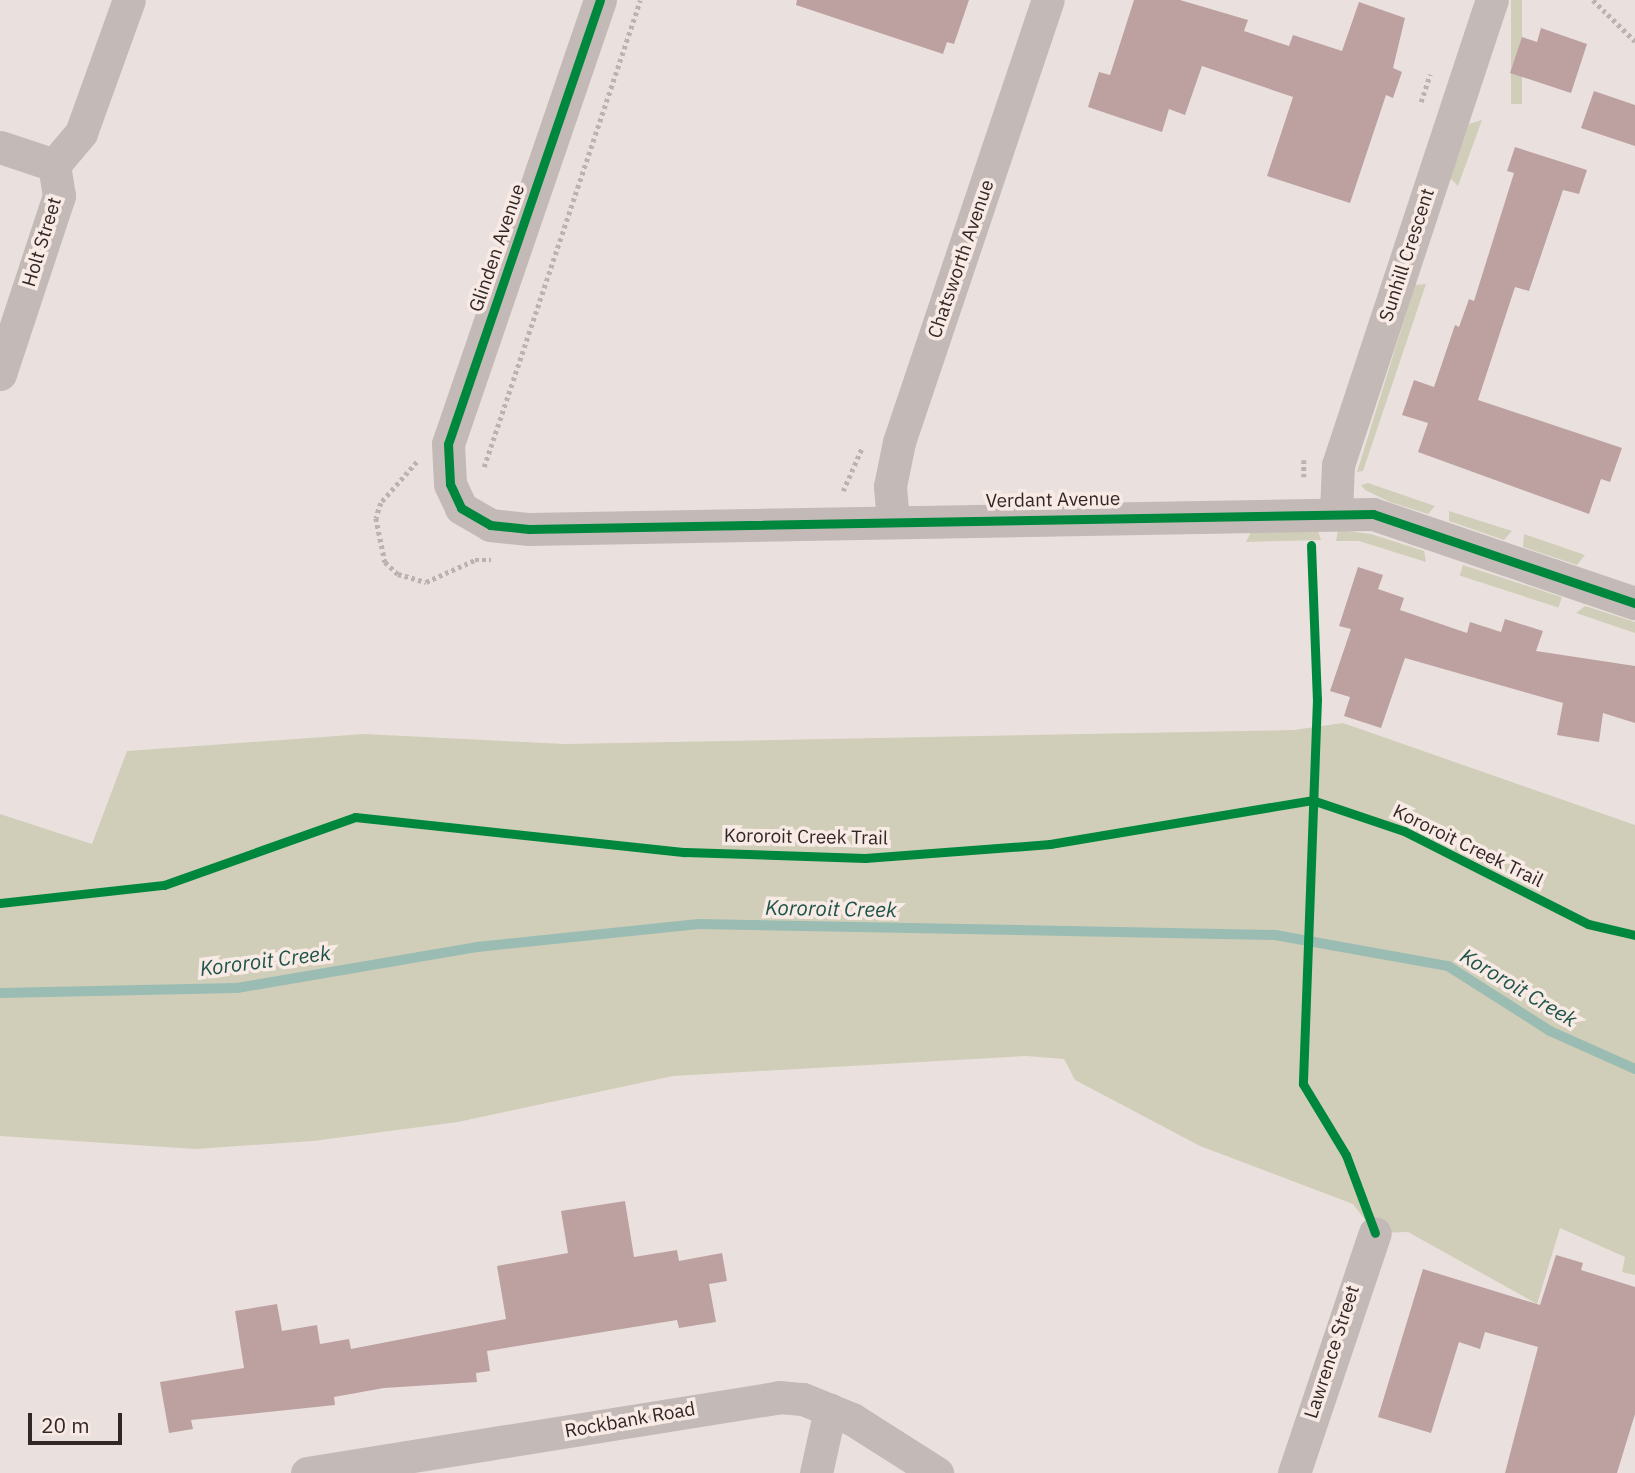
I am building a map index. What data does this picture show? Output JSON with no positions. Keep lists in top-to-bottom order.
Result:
{
  "streets": {
    "street": [
      "Holt Street",
      "Glinden Avenue",
      "Sunhill Crescent",
      "Chatsworth Avenue",
      "Verdant Avenue",
      "Lawrence Street",
      "Rockbank Road"
    ],
    "cycle path": ["Kororoit Creek Trail"]
  },
  "crossings": [
    ["Glinden Avenue", "Verdant Avenue"],
    ["Sunhill Crescent", "Verdant Avenue"],
    ["Chatsworth Avenue", "Verdant Avenue"]
  ],
  "water": ["Kororoit Creek"],
  "scale_bar": "20 m"
}
